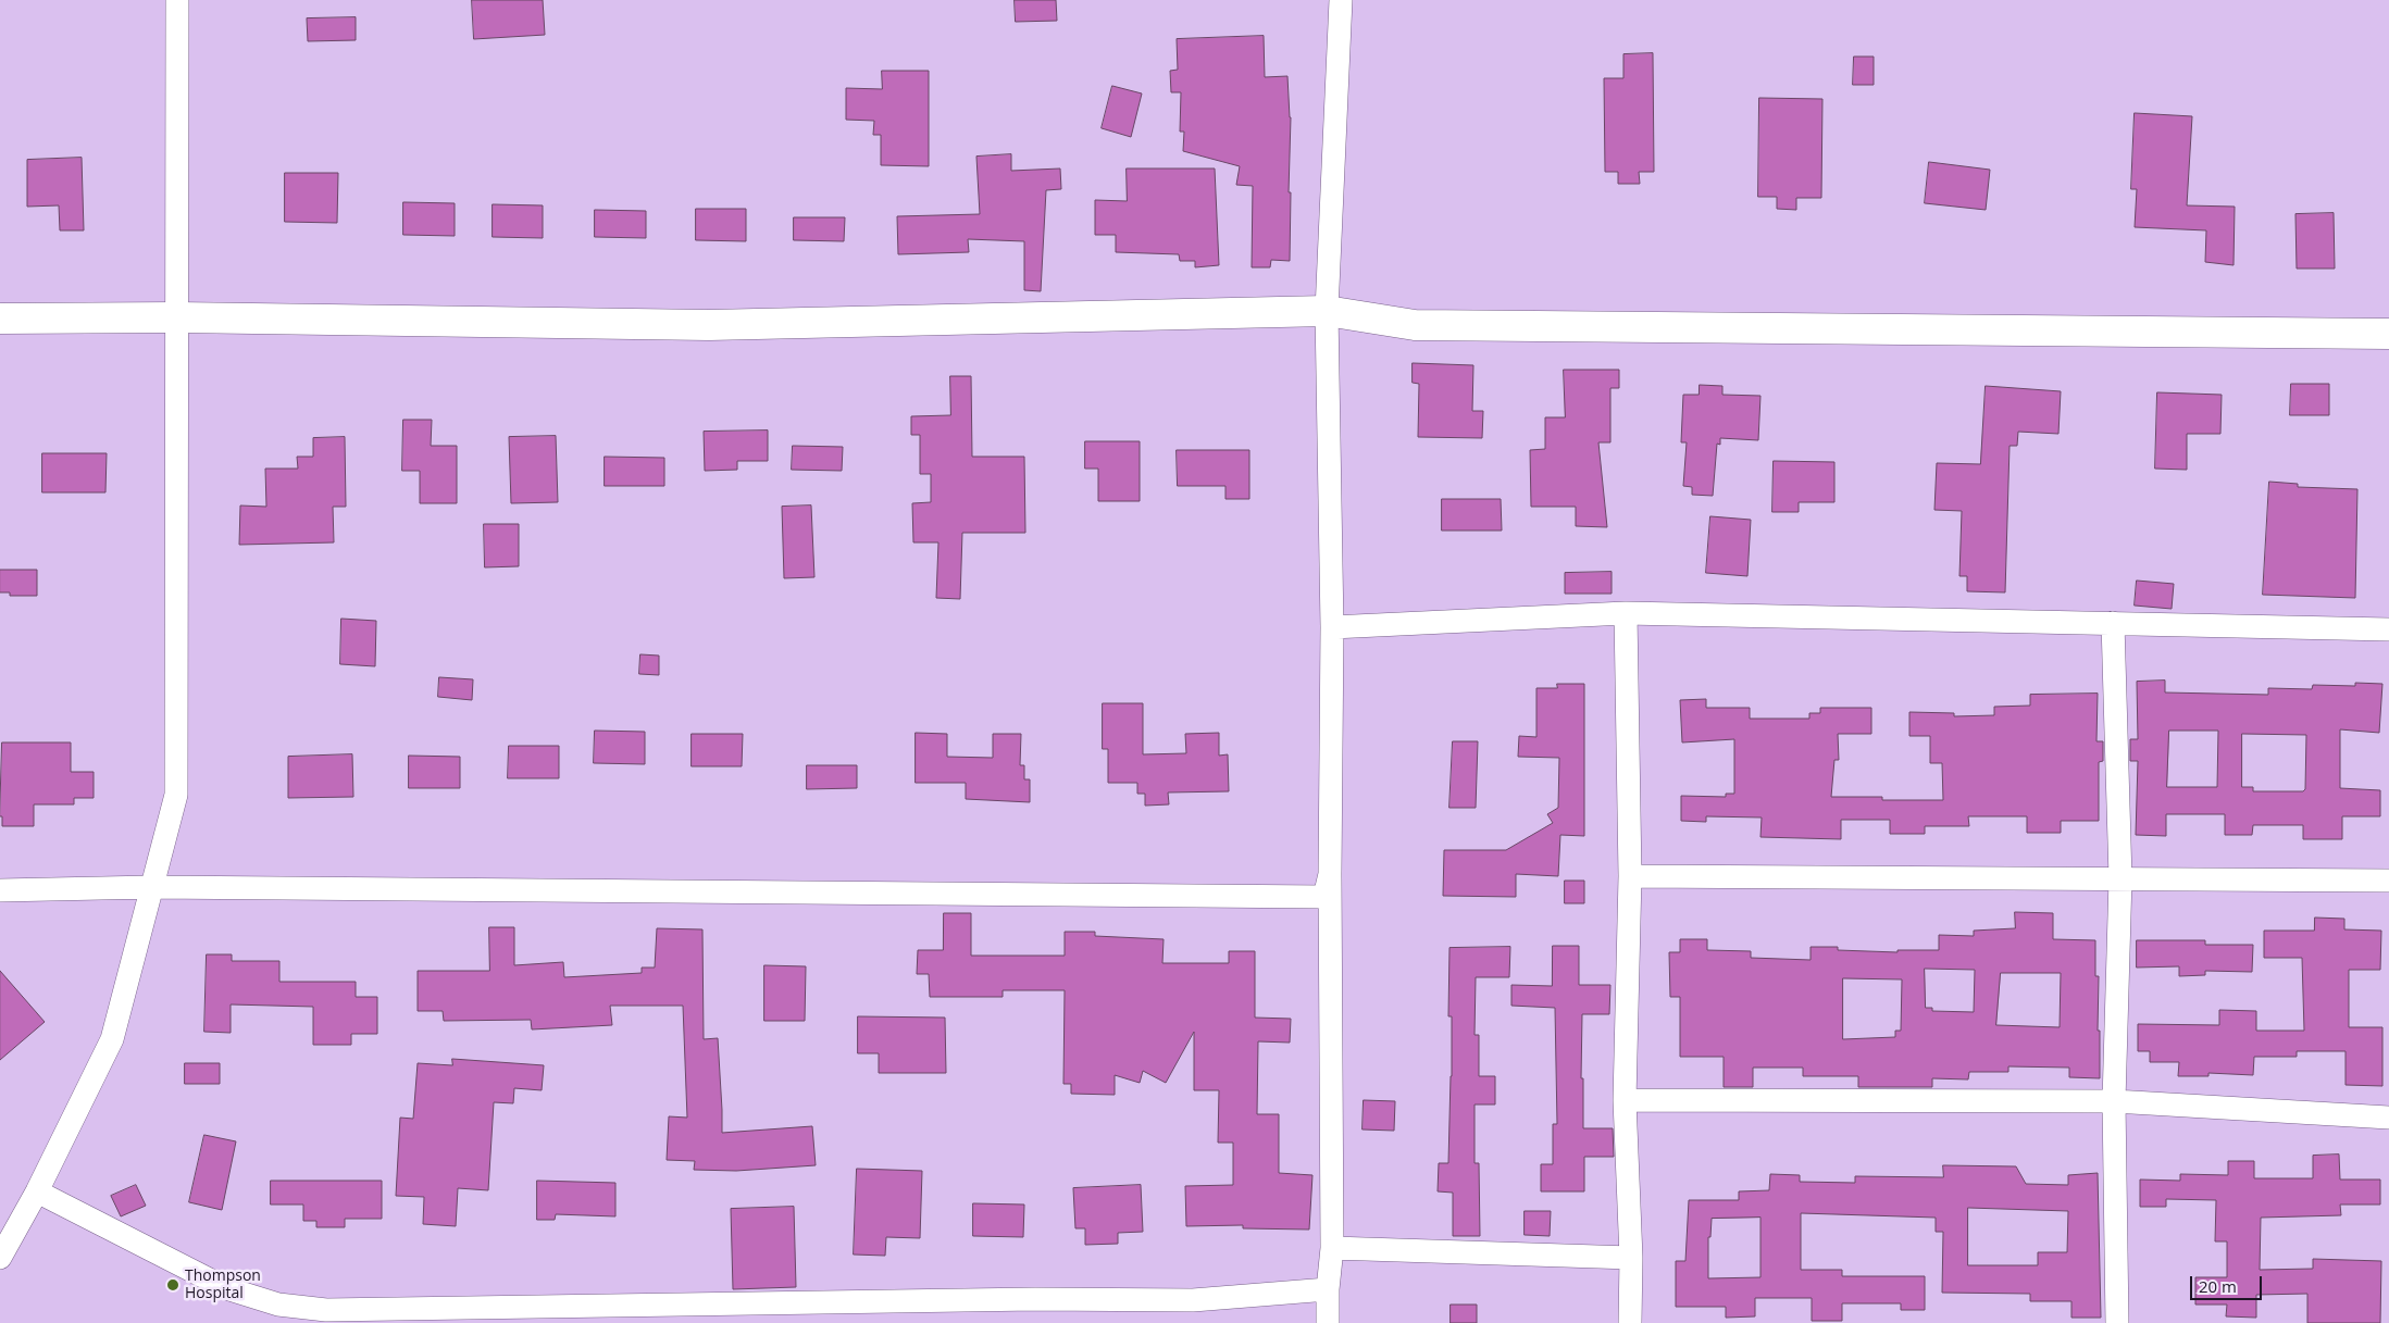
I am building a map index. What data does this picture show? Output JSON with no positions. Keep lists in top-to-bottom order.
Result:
{
  "places": ["Thompson Hospital"],
  "scale_bar": "20 m"
}
